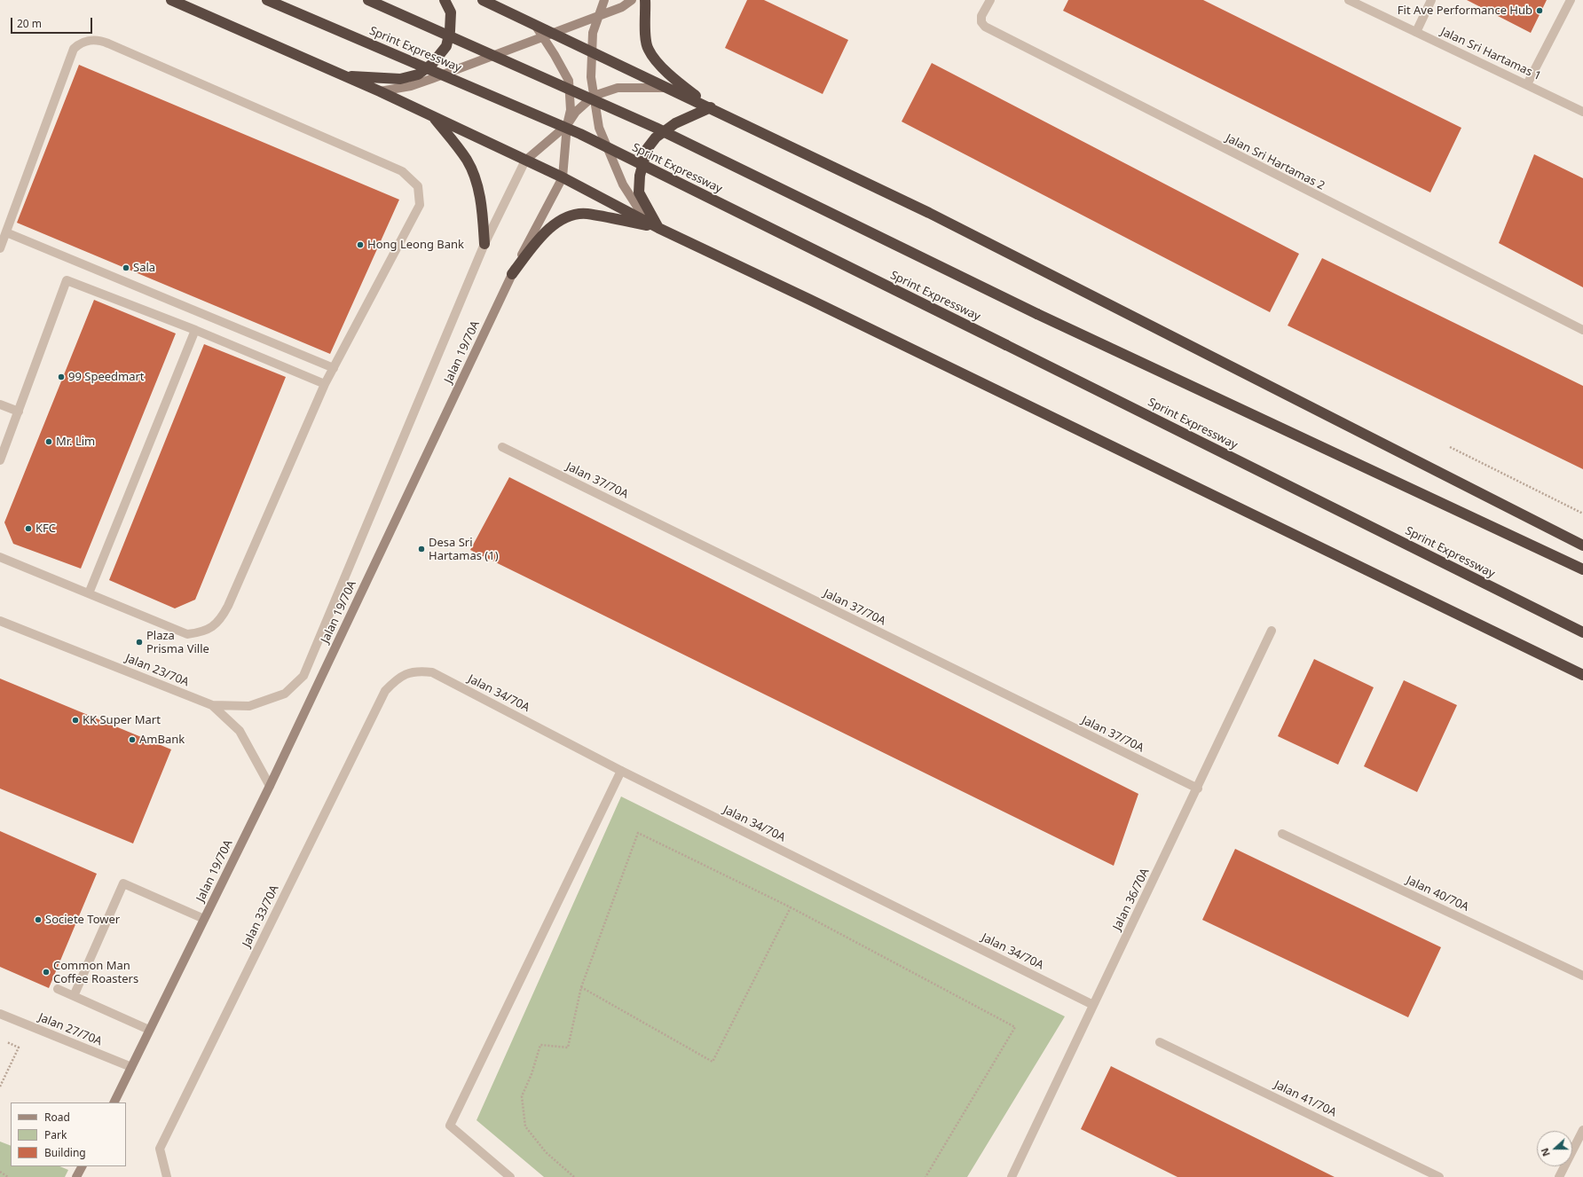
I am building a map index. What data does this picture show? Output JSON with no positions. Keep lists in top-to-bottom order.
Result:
{
  "streets": {
    "highway": ["Sprint Expressway"],
    "street": [
      "Jalan Sri Hartamas 1",
      "Jalan Sri Hartamas 2",
      "Jalan 19/70A",
      "Jalan 37/70A",
      "Jalan 23/70A",
      "Jalan 34/70A",
      "Jalan 40/70A",
      "Jalan 36/70A",
      "Jalan 33/70A",
      "Jalan 27/70A",
      "Jalan 41/70A"
    ]
  },
  "crossings": [
    ["Jalan 19/70A", "Jalan 23/70A"],
    ["Jalan 19/70A", "Jalan 27/70A"],
    ["Jalan 37/70A", "Jalan 36/70A"],
    ["Jalan 34/70A", "Jalan 36/70A"],
    ["Jalan 34/70A", "Jalan 33/70A"]
  ],
  "places": [
    "Fit Ave Performance Hub",
    "Hong Leong Bank",
    "Sala",
    "99 Speedmart",
    "Mr. Lim",
    "KFC",
    "Desa Sri Hartamas (1)",
    "Plaza Prisma Ville",
    "KK Super Mart",
    "AmBank",
    "Societe Tower",
    "Common Man Coffee Roasters"
  ],
  "legend": ["Road", "Park", "Building"],
  "scale_bar": "20 m",
  "north": "left"
}
